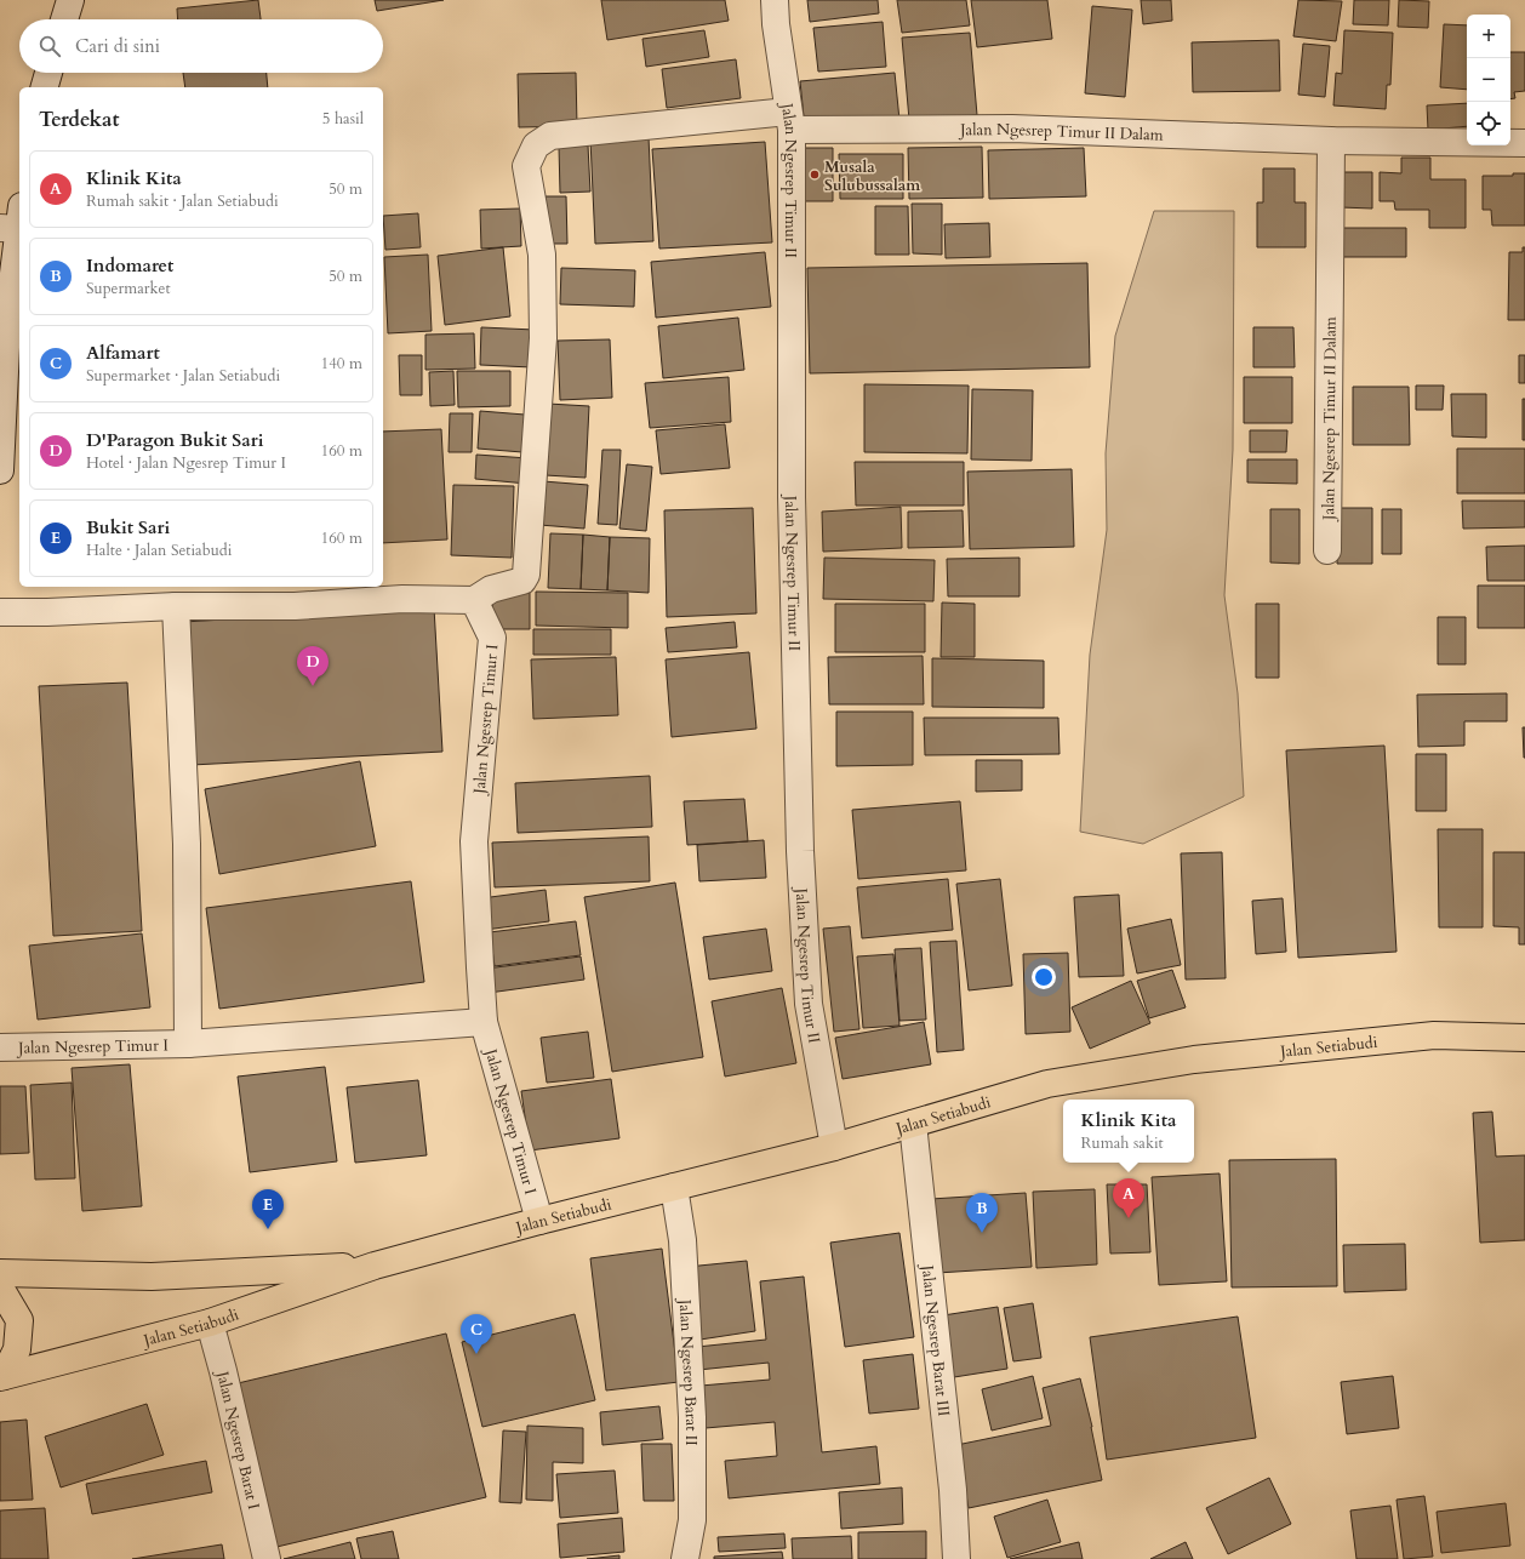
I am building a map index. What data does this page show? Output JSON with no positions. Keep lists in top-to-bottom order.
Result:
{
  "streets": {
    "highway": ["Jalan Setiabudi"],
    "street": [
      "Jalan Ngesrep Timur II Dalam",
      "Jalan Ngesrep Timur II",
      "Jalan Ngesrep Timur I",
      "Jalan Ngesrep Barat III",
      "Jalan Ngesrep Barat II",
      "Jalan Ngesrep Barat I"
    ]
  },
  "crossings": [
    ["Jalan Ngesrep Timur II Dalam", "Jalan Ngesrep Timur II"],
    ["Jalan Ngesrep Timur II Dalam", "Jalan Ngesrep Timur I"],
    ["Jalan Ngesrep Timur II", "Jalan Setiabudi"],
    ["Jalan Ngesrep Timur I", "Jalan Setiabudi"],
    ["Jalan Setiabudi", "Jalan Ngesrep Barat III"],
    ["Jalan Setiabudi", "Jalan Ngesrep Barat II"],
    ["Jalan Setiabudi", "Jalan Ngesrep Barat I"]
  ],
  "places": ["Musala Sulubussalam"],
  "page": {
    "map_buttons": ["+", "−"],
    "search": "Cari di sini",
    "heading": ["Terdekat", "5 hasil"],
    "list": [
      {
        "mark": "A",
        "name": "Klinik Kita",
        "note": "Rumah sakit · Jalan Setiabudi",
        "value": "50 m"
      },
      {
        "mark": "B",
        "name": "Indomaret",
        "note": "Supermarket",
        "value": "50 m"
      },
      {
        "mark": "C",
        "name": "Alfamart",
        "note": "Supermarket · Jalan Setiabudi",
        "value": "140 m"
      },
      {
        "mark": "D",
        "name": "D'Paragon Bukit Sari",
        "note": "Hotel · Jalan Ngesrep Timur I",
        "value": "160 m"
      },
      {
        "mark": "E",
        "name": "Bukit Sari",
        "note": "Halte · Jalan Setiabudi",
        "value": "160 m"
      }
    ],
    "pins": [
      "D",
      "A",
      "E",
      "B",
      "C"
    ],
    "popup": ["Klinik Kita", "Rumah sakit"]
  }
}
